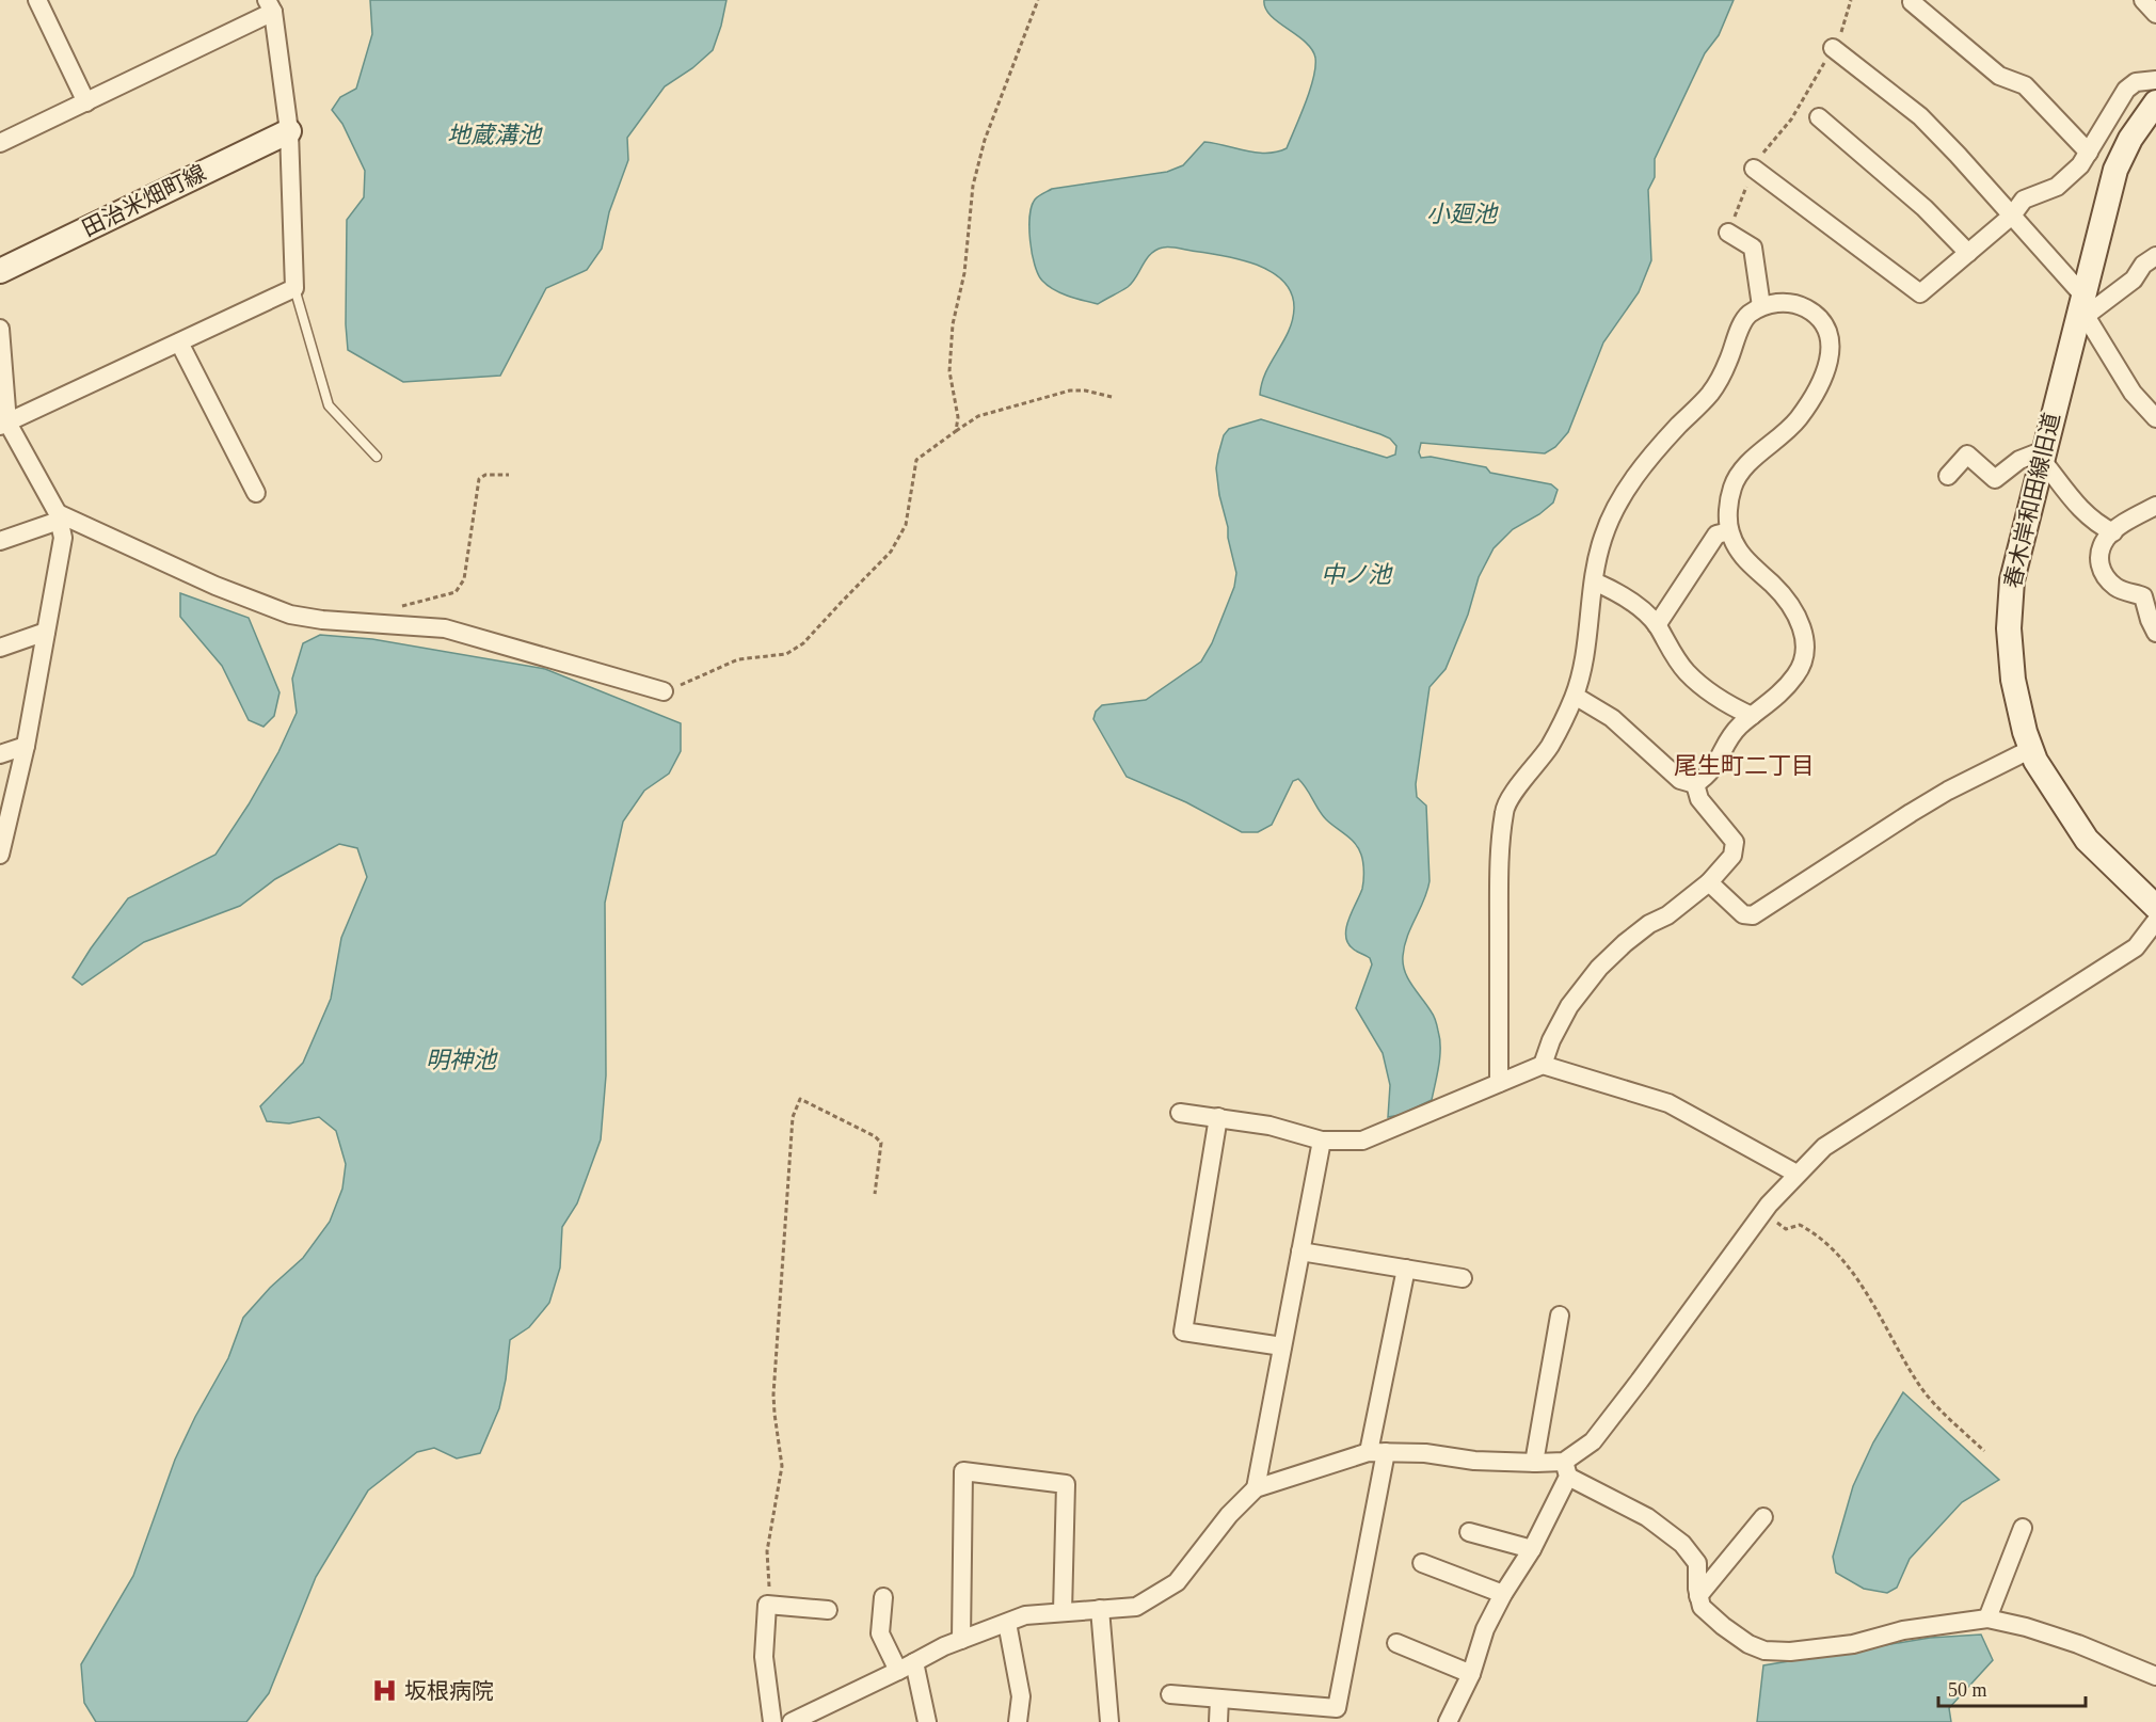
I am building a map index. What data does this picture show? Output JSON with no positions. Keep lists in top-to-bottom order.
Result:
{
  "streets": {
    "street": ["田治米畑町線", "春木岸和田線旧道"]
  },
  "districts": ["尾生町二丁目"],
  "water": [
    "地蔵溝池",
    "小廻池",
    "中ノ池",
    "明神池"
  ],
  "places": {
    "hospital": ["坂根病院"]
  },
  "scale_bar": "50 m"
}
